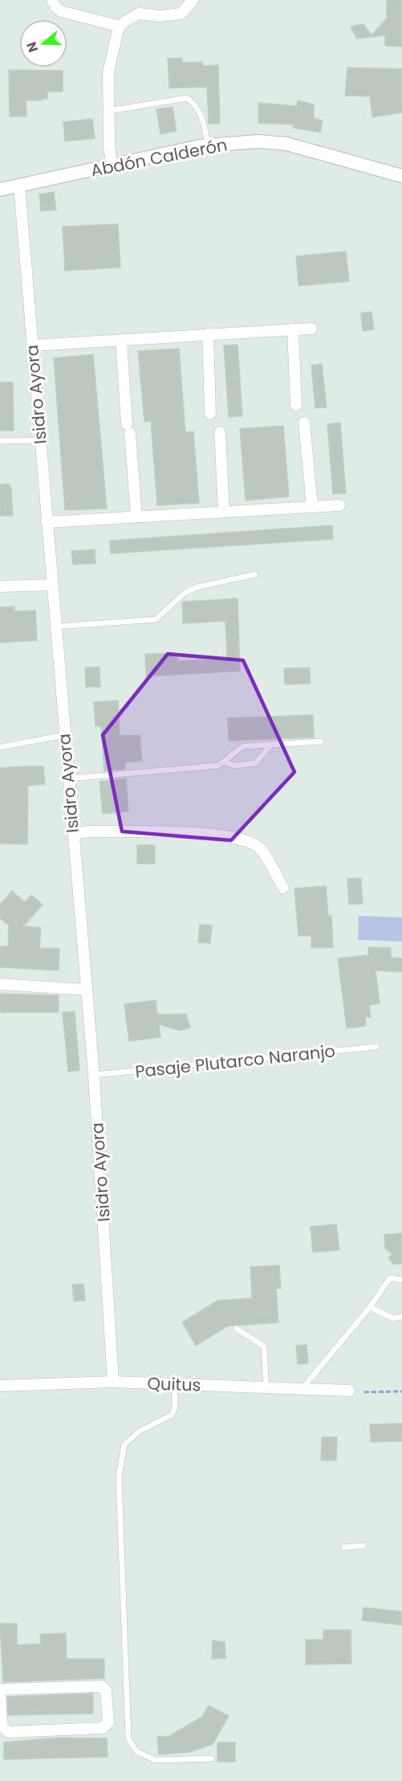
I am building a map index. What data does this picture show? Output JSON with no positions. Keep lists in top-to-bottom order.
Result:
{
  "streets": {
    "street": ["Abdón Calderón", "Isidro Ayora", "Quitus"],
    "lane": ["Pasaje Plutarco Naranjo"]
  },
  "crossings": [
    ["Abdón Calderón", "Isidro Ayora"],
    ["Isidro Ayora", "Pasaje Plutarco Naranjo"],
    ["Isidro Ayora", "Quitus"]
  ],
  "north": "left"
}
